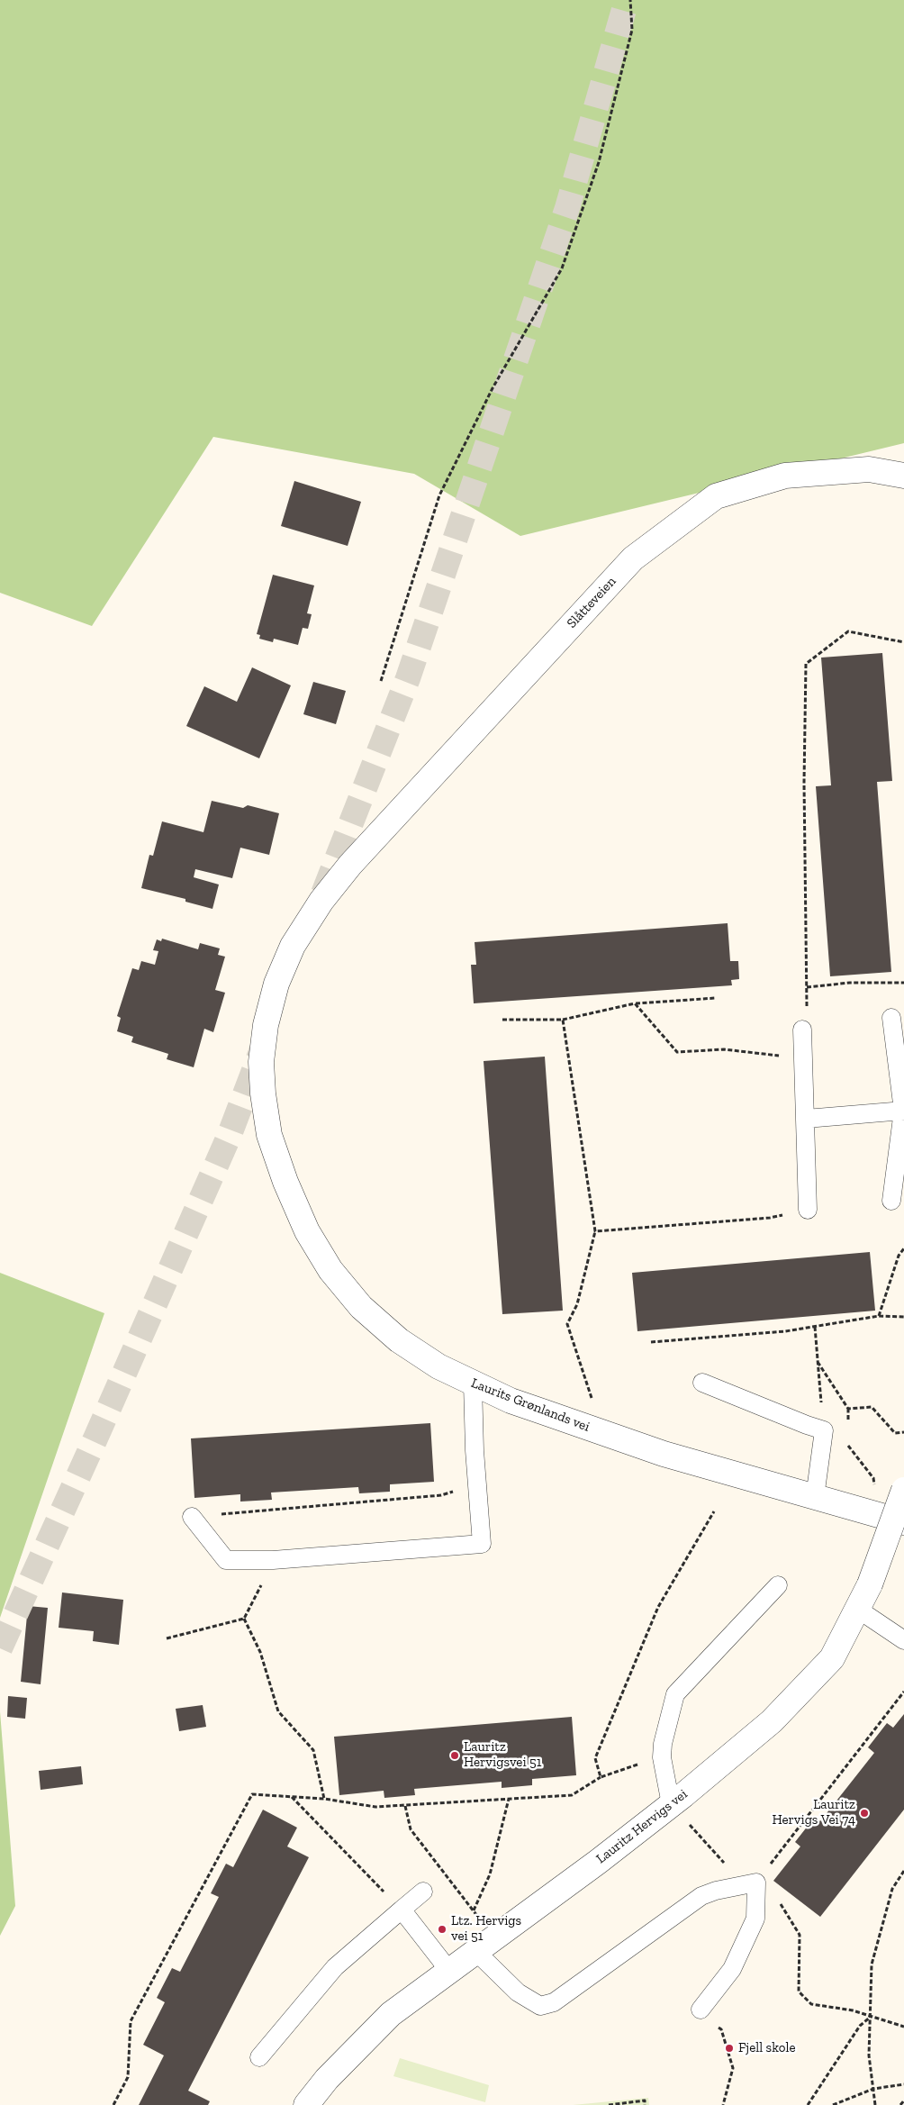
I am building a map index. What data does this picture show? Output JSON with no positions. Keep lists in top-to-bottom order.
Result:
{
  "streets": {
    "street": ["Slåtteveien", "Laurits Grønlands vei", "Lauritz Hervigs vei"]
  },
  "crossings": [
    ["Slåtteveien", "Laurits Grønlands vei"]
  ],
  "places": [
    "Lauritz Hervigsvei 51",
    "Lauritz Hervigs Vei 74",
    "Ltz. Hervigs vei 51",
    "Fjell skole"
  ]
}
